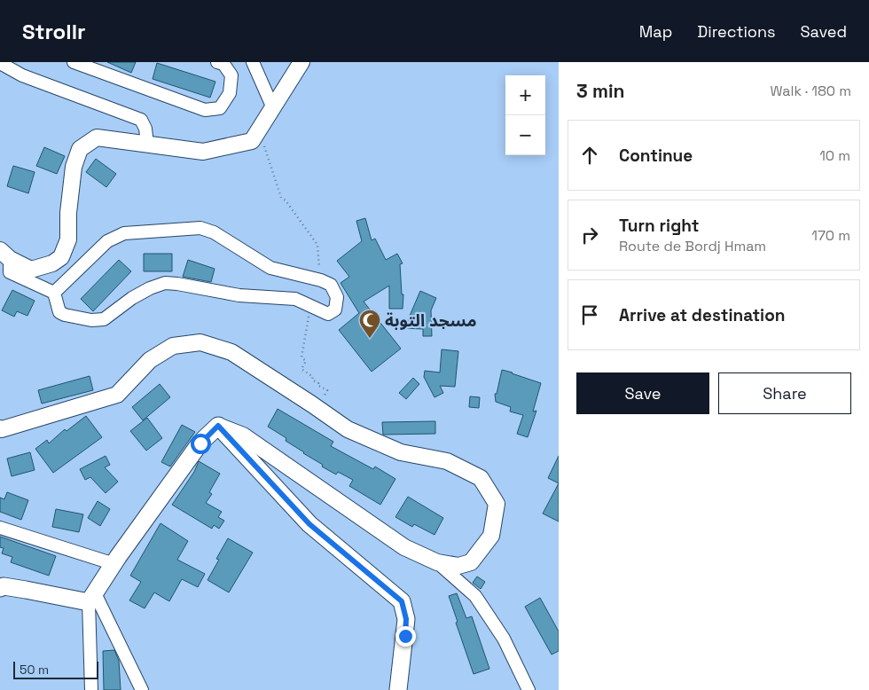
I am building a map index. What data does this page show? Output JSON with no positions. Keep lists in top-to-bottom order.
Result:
{
  "places": {
    "mosque": ["مسجد التوبة"]
  },
  "scale_bar": "50 m",
  "page": {
    "header": "Strollr",
    "nav": ["Map", "Directions", "Saved"],
    "heading": ["3 min", "Walk · 180 m"],
    "map_buttons": ["+", "−"],
    "list": [
      ["Continue", "10 m"],
      ["Turn right", "Route de Bordj Hmam", "170 m"],
      "Arrive at destination"
    ],
    "buttons": ["Save", "Share"],
    "scale": "50 m"
  }
}
